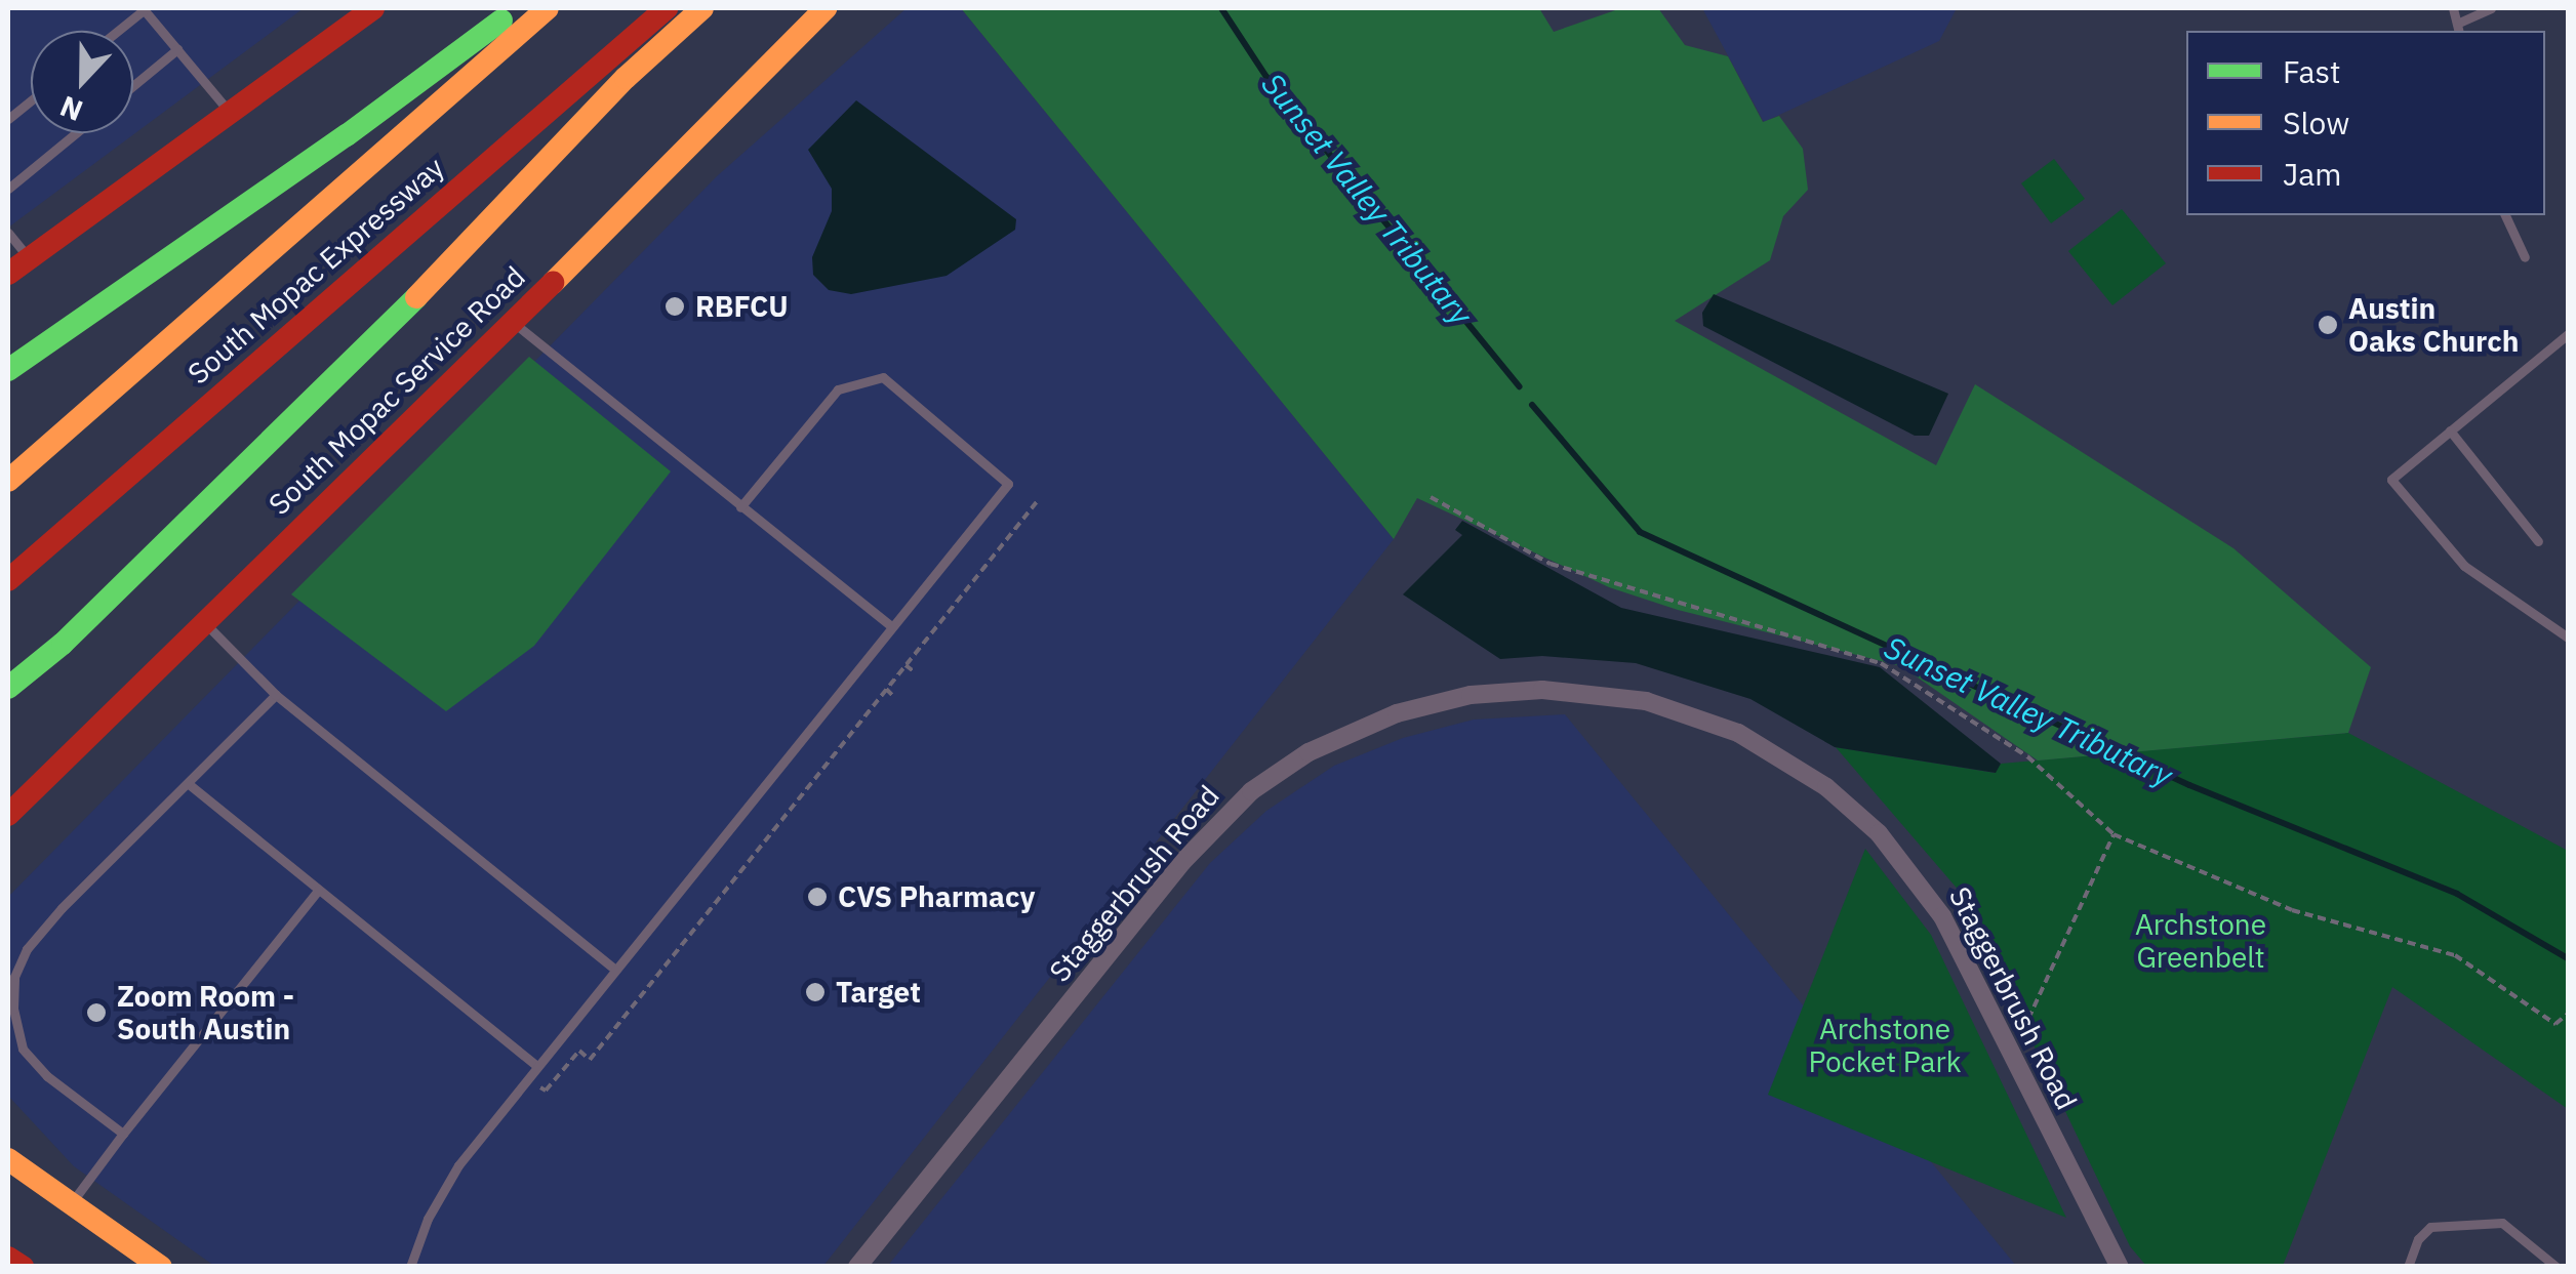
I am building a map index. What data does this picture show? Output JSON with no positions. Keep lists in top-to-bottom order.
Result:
{
  "streets": {
    "main road": ["South Mopac Expressway", "South Mopac Service Road"],
    "street": ["Staggerbrush Road"]
  },
  "water": ["Sunset Valley Tributary"],
  "parks": ["Archstone Greenbelt", "Archstone Pocket Park"],
  "places": [
    "RBFCU",
    "Austin Oaks Church",
    "CVS Pharmacy",
    "Target",
    "Zoom Room - South Austin"
  ],
  "legend": ["Fast", "Slow", "Jam"],
  "north": "bottom"
}
